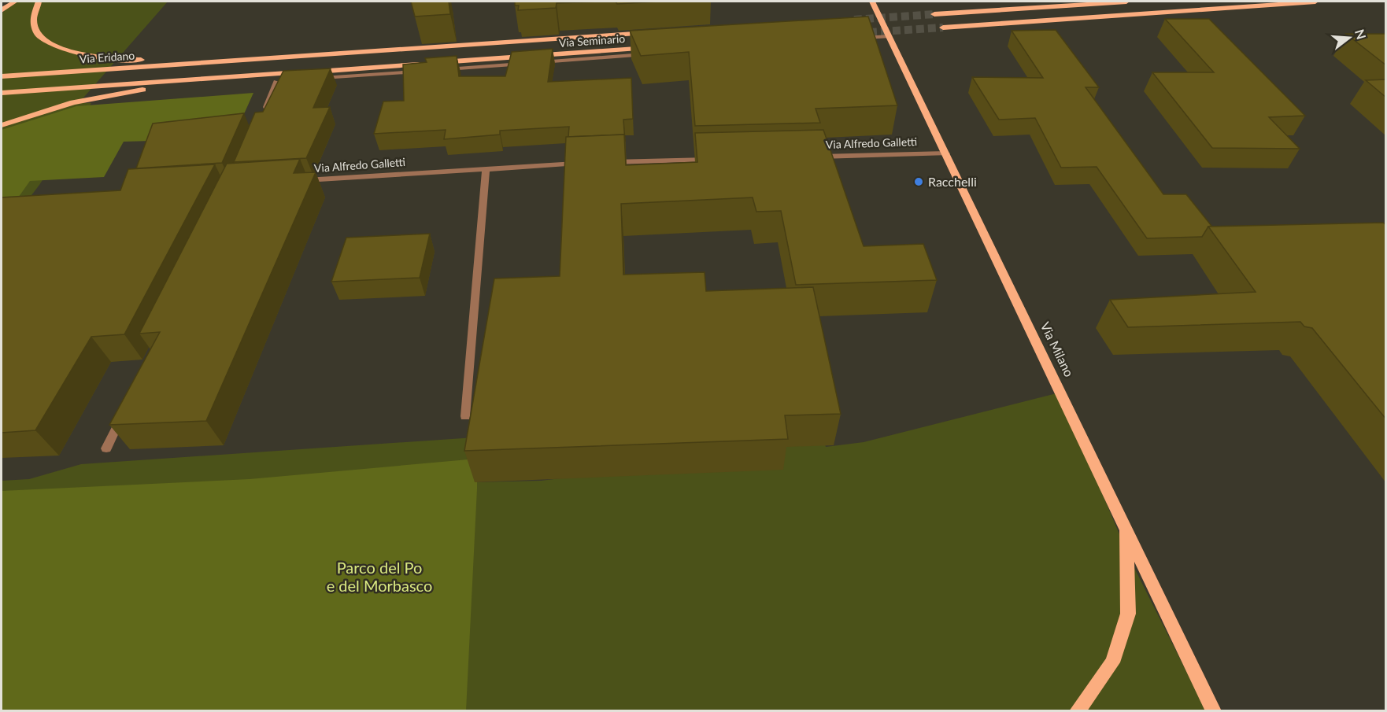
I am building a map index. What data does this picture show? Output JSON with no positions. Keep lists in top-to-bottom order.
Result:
{
  "streets": {
    "main road": ["Via Seminario", "Via Eridano", "Via Milano"],
    "street": ["Via Alfredo Galletti"]
  },
  "crossings": [
    ["Via Seminario", "Via Eridano"],
    ["Via Alfredo Galletti", "Via Milano"]
  ],
  "parks": ["Parco del Po e del Morbasco"],
  "places": ["Racchelli"],
  "north": "right"
}
